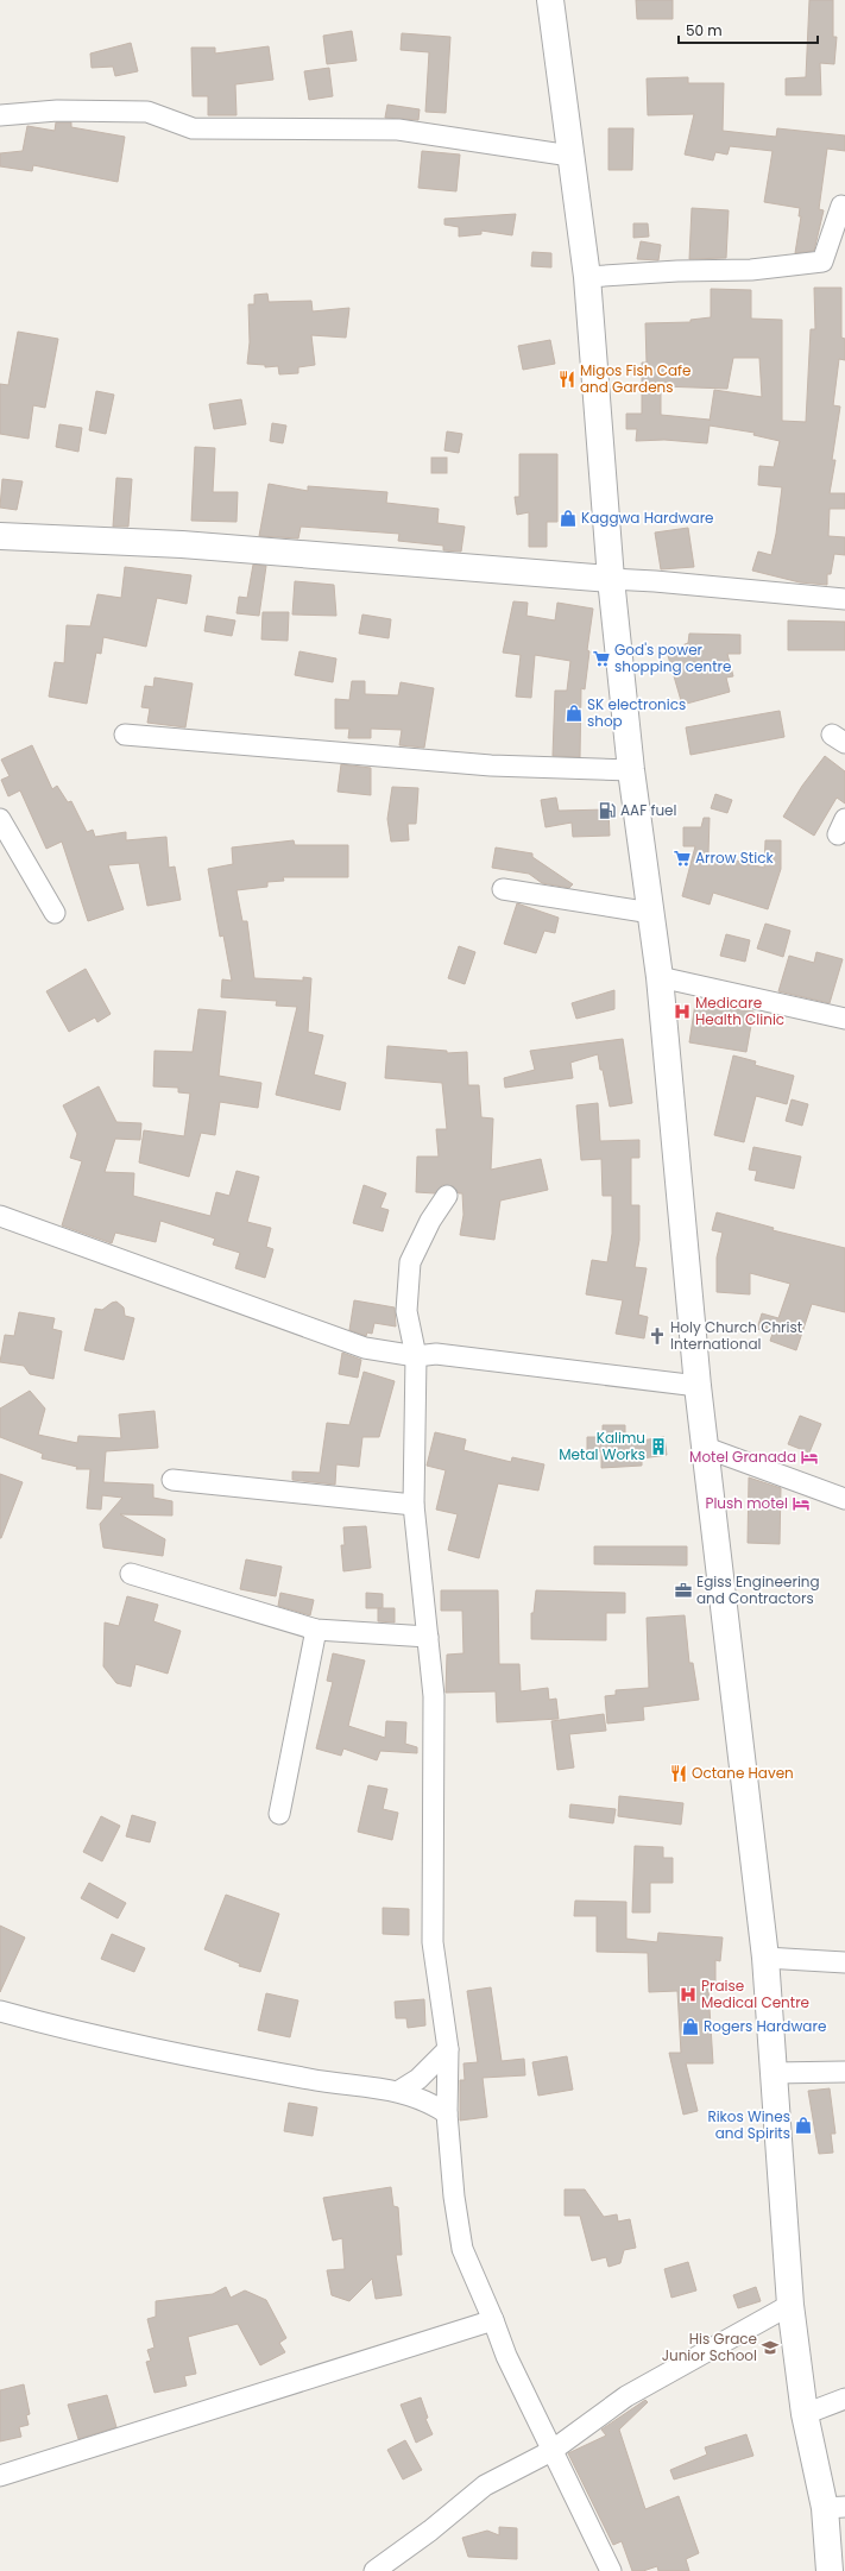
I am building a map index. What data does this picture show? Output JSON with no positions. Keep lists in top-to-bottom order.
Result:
{
  "places": {
    "restaurant": ["Migos Fish Cafe and Gardens", "Octane Haven"],
    "shop": [
      "Kaggwa Hardware",
      "SK electronics shop",
      "Rogers Hardware",
      "Rikos Wines and Spirits"
    ],
    "supermarket": ["God's power shopping centre", "Arrow Stick"],
    "fuel station": ["AAF fuel"],
    "hospital": ["Medicare Health Clinic", "Praise Medical Centre"],
    "church": ["Holy Church Christ International"],
    "building": ["Kalimu Metal Works"],
    "hotel": ["Motel Granada", "Plush motel"],
    "office": ["Egiss Engineering and Contractors"],
    "school or university": ["His Grace Junior School"]
  },
  "scale_bar": "50 m"
}
